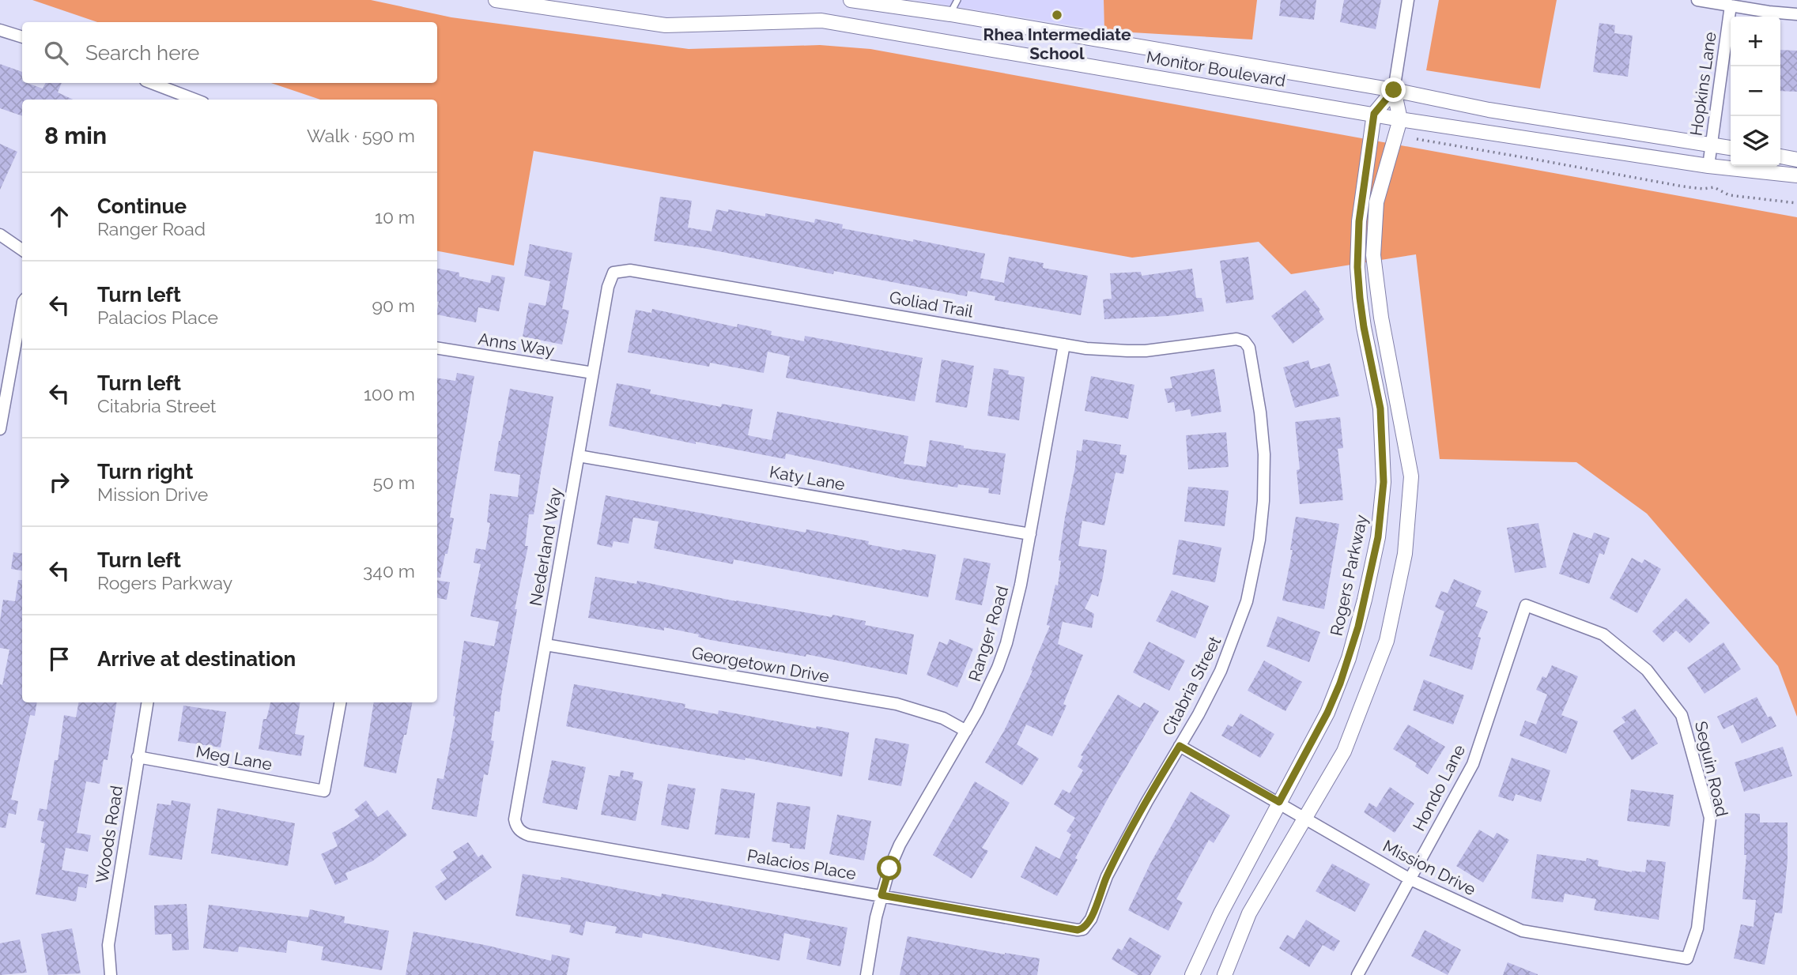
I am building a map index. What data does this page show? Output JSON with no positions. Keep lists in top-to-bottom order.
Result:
{
  "streets": {
    "street": [
      "Monitor Boulevard",
      "Hopkins Lane",
      "Goliad Trail",
      "Anns Way",
      "Katy Lane",
      "Nederland Way",
      "Rogers Parkway",
      "Ranger Road",
      "Georgetown Drive",
      "Citabria Street",
      "Meg Lane",
      "Seguin Road",
      "Hondo Lane",
      "Woods Road",
      "Palacios Place",
      "Mission Drive"
    ]
  },
  "crossings": [
    ["Monitor Boulevard", "Hopkins Lane"],
    ["Monitor Boulevard", "Rogers Parkway"],
    ["Goliad Trail", "Nederland Way"],
    ["Goliad Trail", "Ranger Road"],
    ["Goliad Trail", "Citabria Street"],
    ["Anns Way", "Nederland Way"],
    ["Katy Lane", "Nederland Way"],
    ["Katy Lane", "Ranger Road"],
    ["Nederland Way", "Georgetown Drive"],
    ["Nederland Way", "Palacios Place"],
    ["Rogers Parkway", "Mission Drive"],
    ["Ranger Road", "Georgetown Drive"],
    ["Ranger Road", "Palacios Place"],
    ["Citabria Street", "Palacios Place"],
    ["Citabria Street", "Mission Drive"],
    ["Meg Lane", "Woods Road"],
    ["Seguin Road", "Hondo Lane"],
    ["Seguin Road", "Mission Drive"],
    ["Hondo Lane", "Mission Drive"]
  ],
  "places": ["Rhea Intermediate School"],
  "page": {
    "map_buttons": ["+", "−"],
    "search": "Search here",
    "heading": ["8 min", "Walk · 590 m"],
    "list": [
      ["Continue", "Ranger Road", "10 m"],
      ["Turn left", "Palacios Place", "90 m"],
      ["Turn left", "Citabria Street", "100 m"],
      ["Turn right", "Mission Drive", "50 m"],
      ["Turn left", "Rogers Parkway", "340 m"],
      "Arrive at destination"
    ]
  }
}
